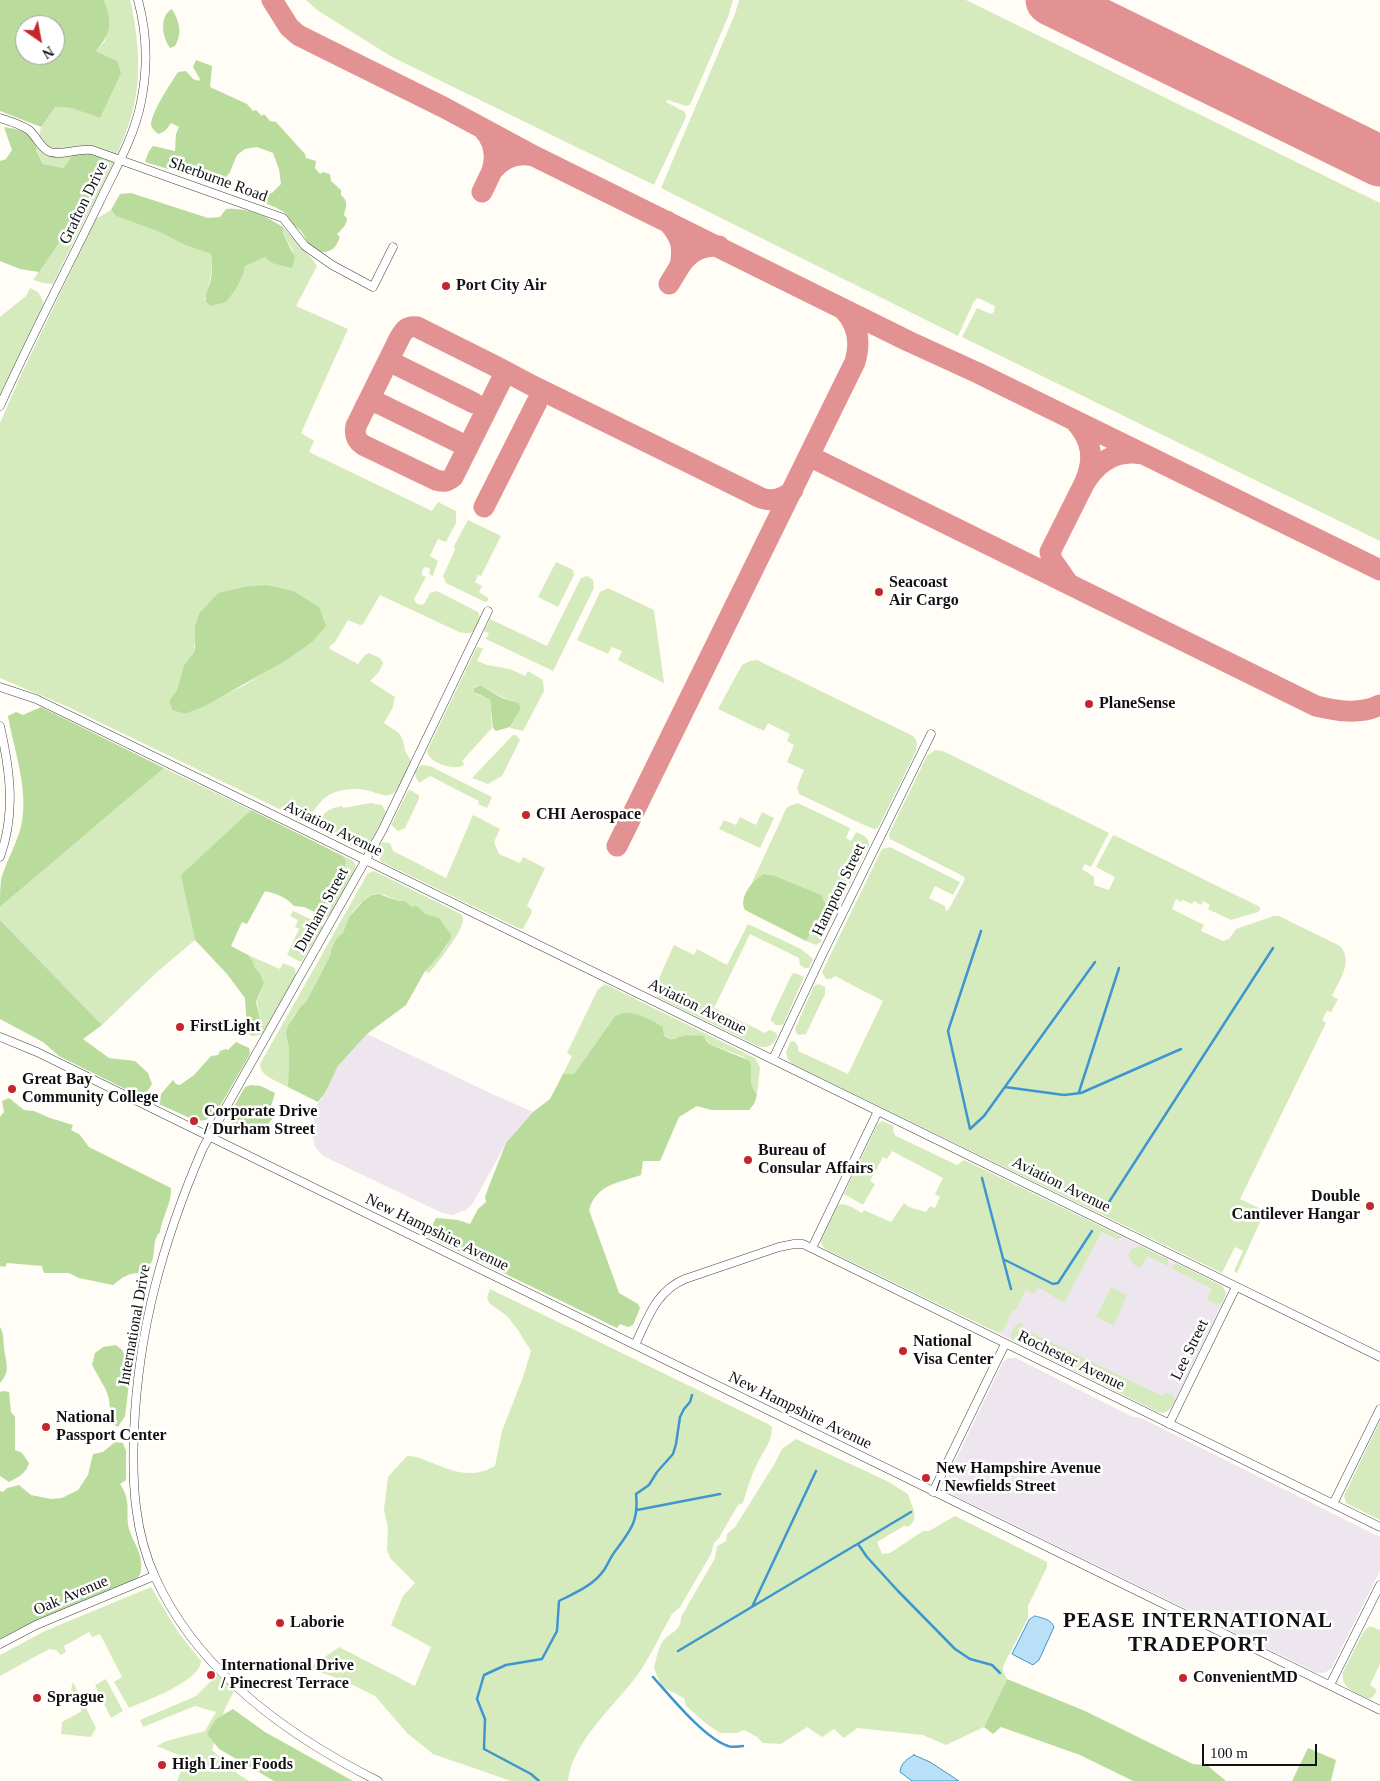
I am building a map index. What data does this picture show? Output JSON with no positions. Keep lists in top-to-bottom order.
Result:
{
  "streets": {
    "street": [
      "Sherburne Road",
      "Grafton Drive",
      "Aviation Avenue",
      "Hampton Street",
      "Durham Street",
      "New Hampshire Avenue",
      "International Drive",
      "Lee Street",
      "Rochester Avenue",
      "Oak Avenue"
    ]
  },
  "crossings": [
    ["Sherburne Road", "Grafton Drive"],
    ["Aviation Avenue", "Hampton Street"],
    ["Aviation Avenue", "Durham Street"],
    ["Aviation Avenue", "Lee Street"],
    ["Durham Street", "New Hampshire Avenue"],
    ["Durham Street", "International Drive"],
    ["New Hampshire Avenue", "International Drive"],
    ["New Hampshire Avenue", "Rochester Avenue"],
    ["International Drive", "Oak Avenue"],
    ["Lee Street", "Rochester Avenue"]
  ],
  "districts": ["PEASE INTERNATIONAL TRADEPORT"],
  "places": [
    "Port City Air",
    "Seacoast Air Cargo",
    "PlaneSense",
    "CHI Aerospace",
    "FirstLight",
    "Great Bay Community College",
    "Corporate Drive / Durham Street",
    "Bureau of Consular Affairs",
    "Double Cantilever Hangar",
    "National Visa Center",
    "National Passport Center",
    "New Hampshire Avenue / Newfields Street",
    "Laborie",
    "International Drive / Pinecrest Terrace",
    "ConvenientMD",
    "Sprague",
    "High Liner Foods"
  ],
  "scale_bar": "100 m",
  "north": "bottom right"
}
